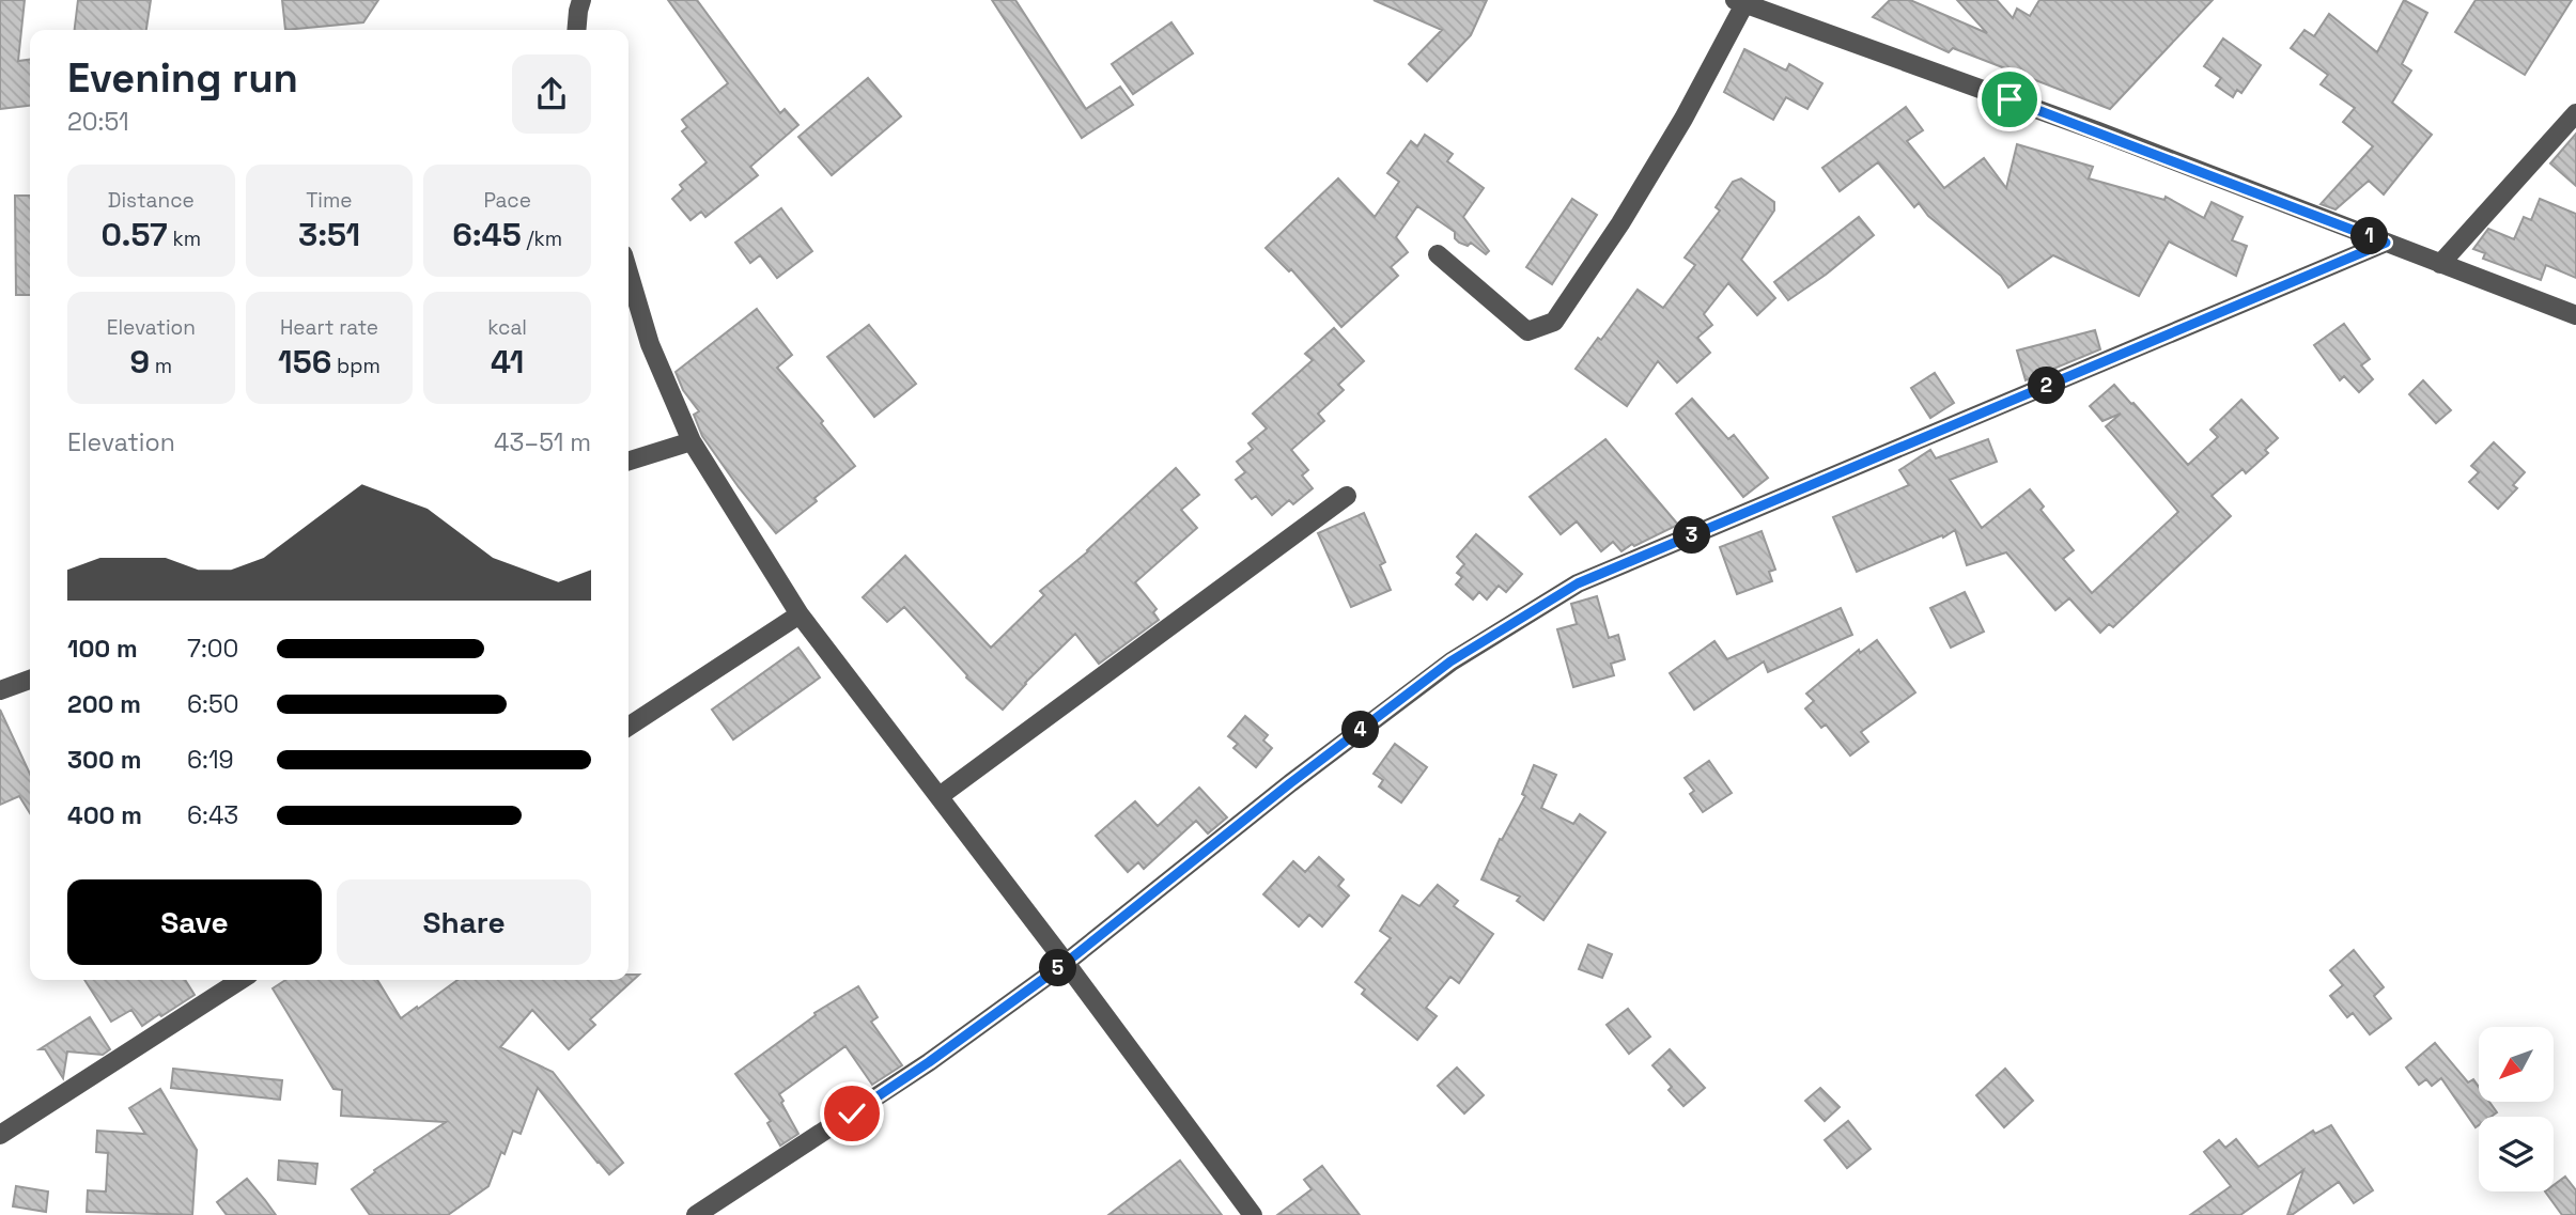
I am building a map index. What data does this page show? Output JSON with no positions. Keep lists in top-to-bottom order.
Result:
{
  "north": "bottom left",
  "page": {
    "heading": ["Evening run", "20:51"],
    "stats": [
      ["Distance", "0.57 km"],
      ["Time", "3:51"],
      ["Pace", "6:45 /km"],
      ["Elevation", "9 m"],
      ["Heart rate", "156 bpm"],
      ["kcal", "41"]
    ],
    "pins": [
      "1",
      "2",
      "3",
      "4",
      "5"
    ],
    "chart": ["Elevation", "43–51 m"],
    "list": [
      {
        "name": "100 m",
        "note": "7:00"
      },
      {
        "name": "200 m",
        "note": "6:50"
      },
      {
        "name": "300 m",
        "note": "6:19"
      },
      {
        "name": "400 m",
        "note": "6:43"
      }
    ],
    "buttons": ["Save", "Share"]
  }
}
